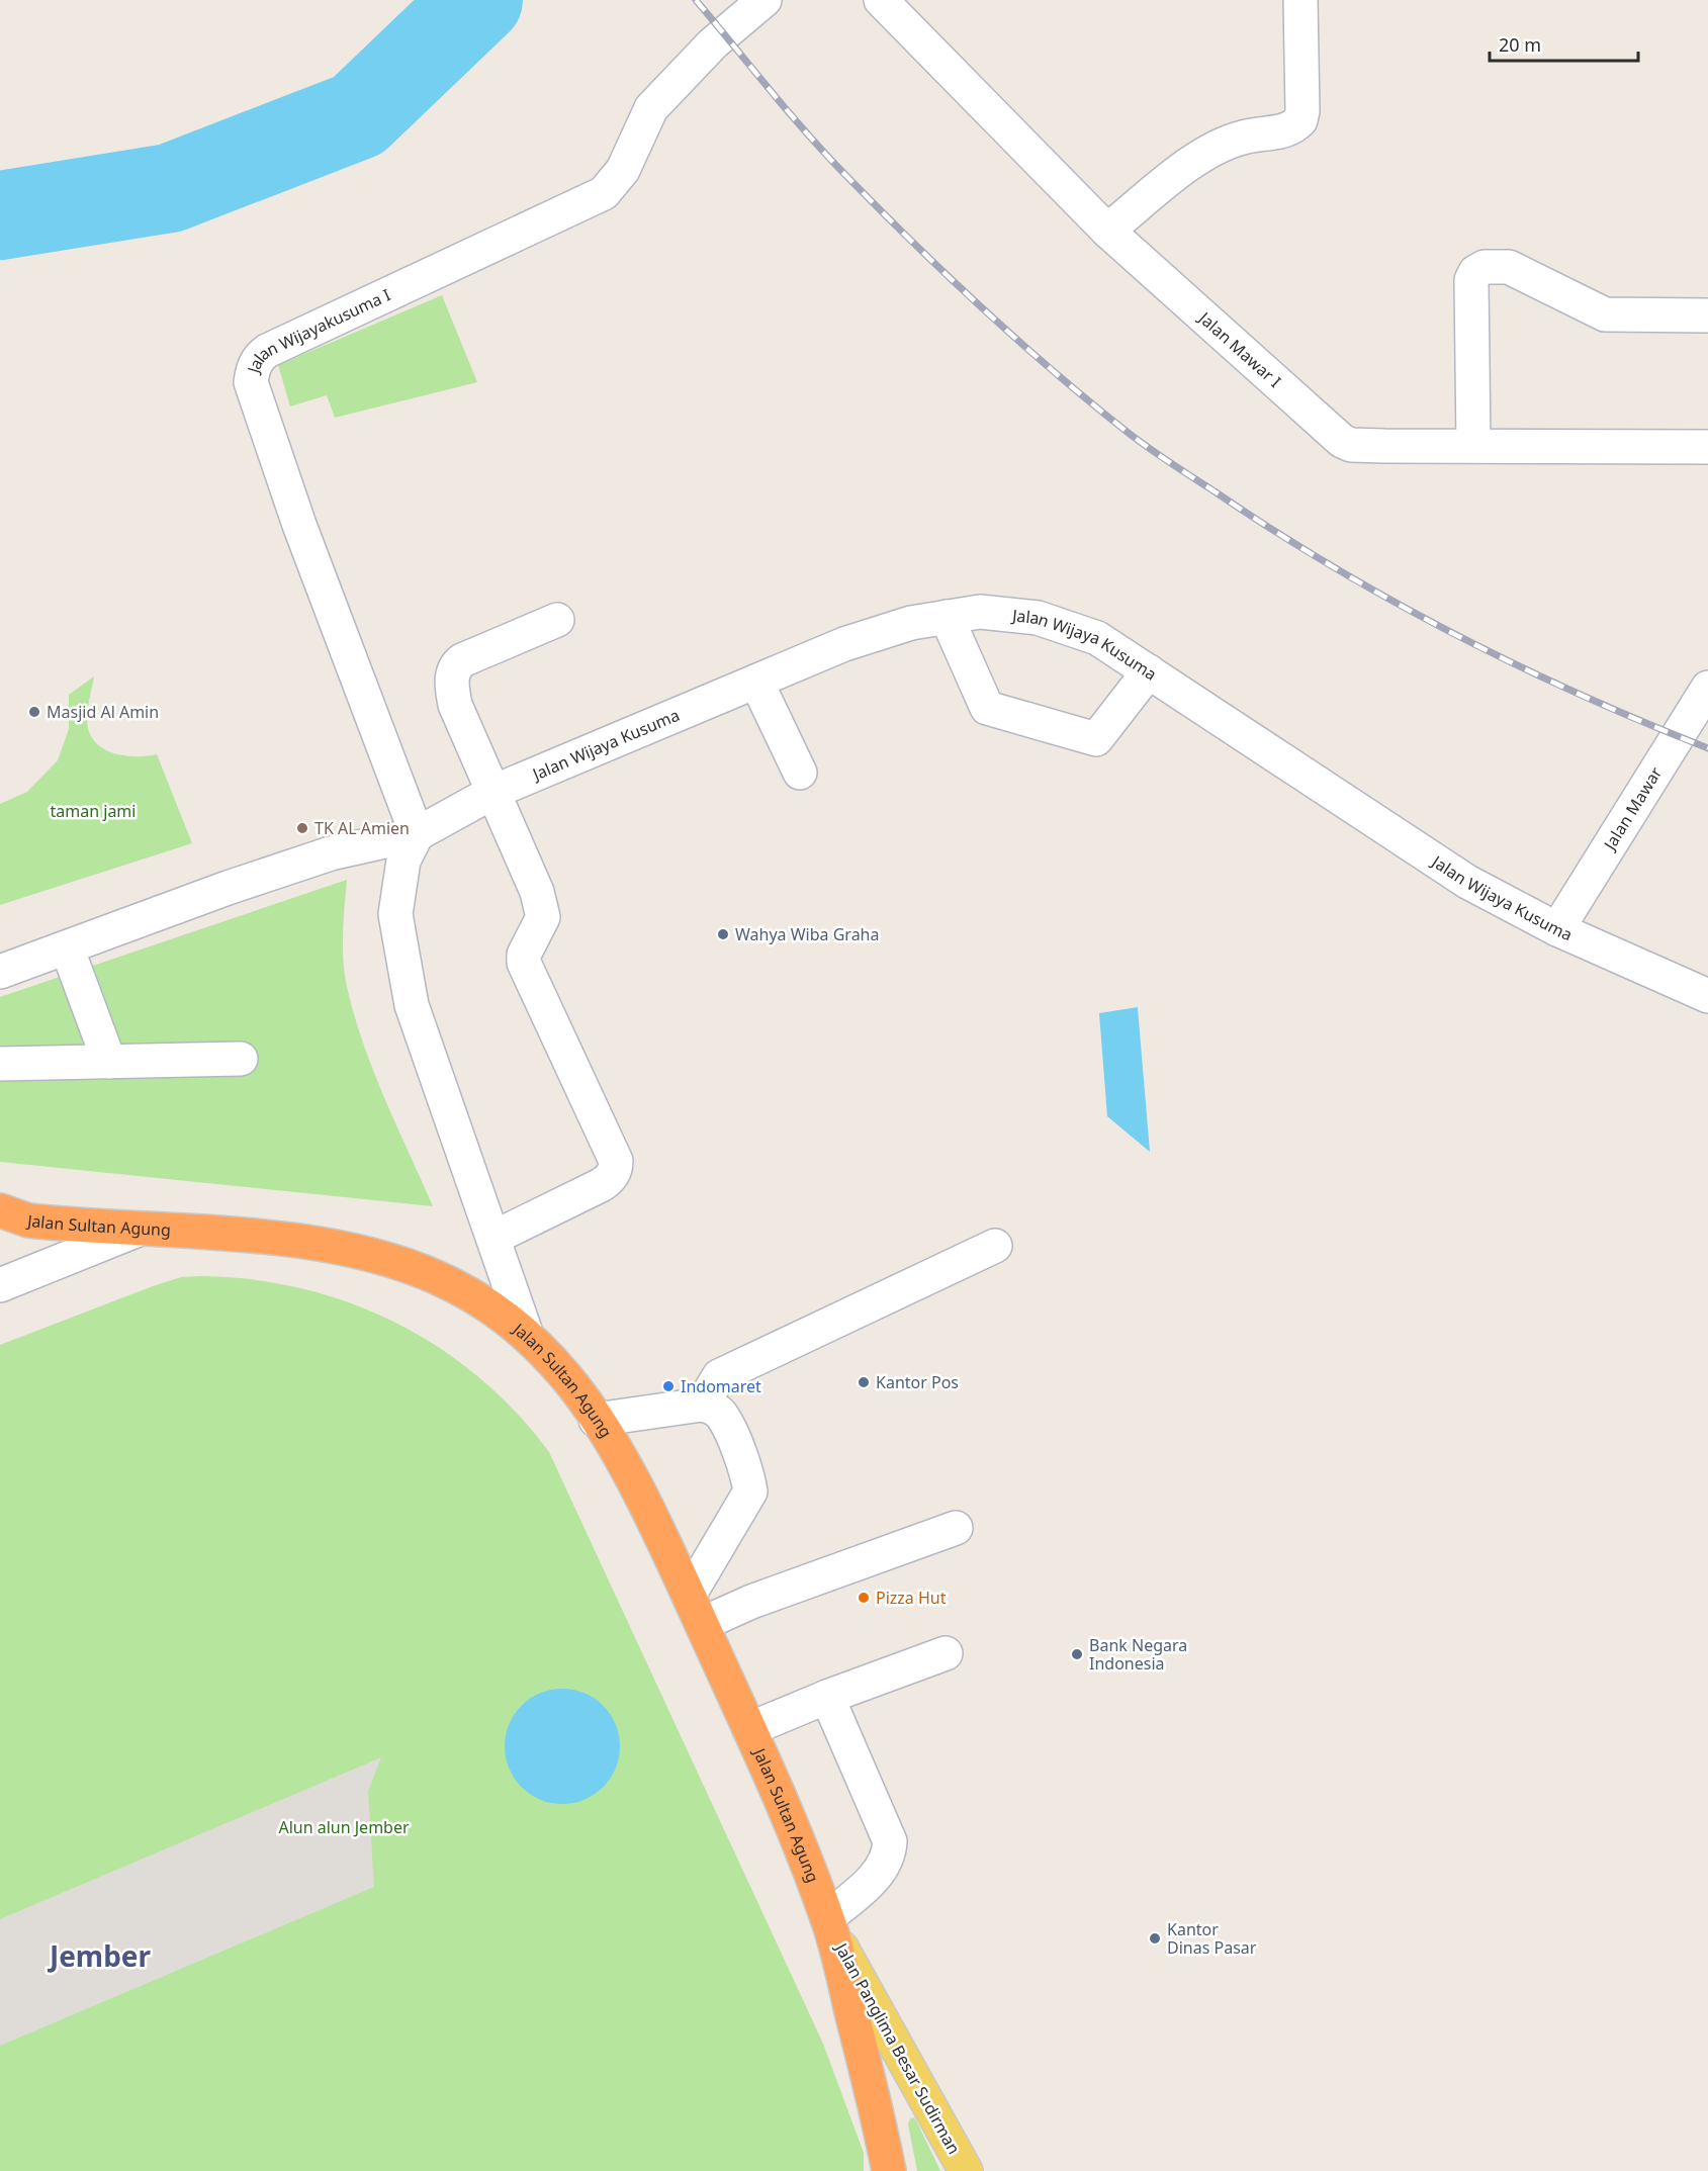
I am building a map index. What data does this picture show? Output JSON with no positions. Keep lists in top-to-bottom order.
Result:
{
  "streets": {
    "highway": ["Jalan Sultan Agung"],
    "main road": ["Jalan Panglima Besar Sudirman"],
    "street": [
      "Jalan Wijayakusuma I",
      "Jalan Mawar I",
      "Jalan Wijaya Kusuma",
      "Jalan Mawar"
    ]
  },
  "crossings": [
    ["Jalan Wijayakusuma I", "Jalan Wijaya Kusuma"],
    ["Jalan Wijaya Kusuma", "Jalan Mawar"],
    ["Jalan Sultan Agung", "Jalan Panglima Besar Sudirman"]
  ],
  "districts": ["Jember"],
  "parks": ["taman jami", "Alun alun Jember"],
  "places": [
    "Masjid Al Amin",
    "TK AL Amien",
    "Wahya Wiba Graha",
    "Kantor Pos",
    "Indomaret",
    "Pizza Hut",
    "Bank Negara Indonesia",
    "Kantor Dinas Pasar"
  ],
  "scale_bar": "20 m"
}
